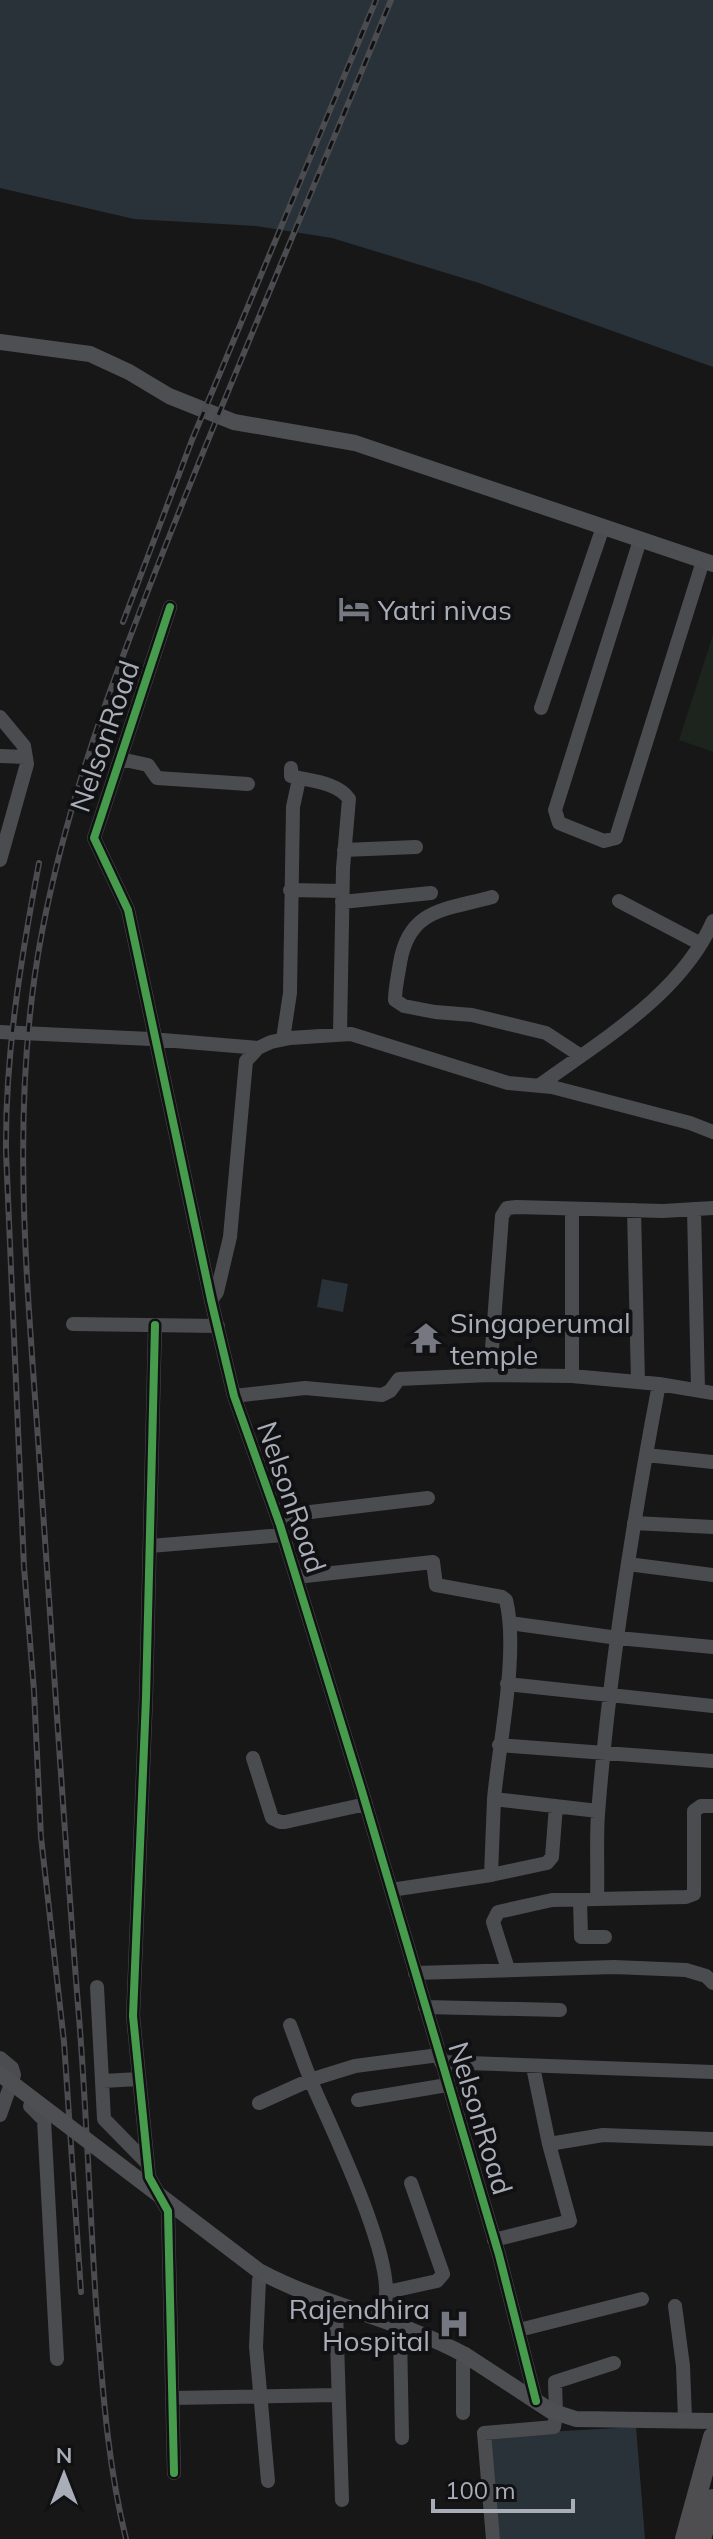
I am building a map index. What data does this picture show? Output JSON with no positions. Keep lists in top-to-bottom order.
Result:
{
  "streets": {
    "street": ["NelsonRoad"]
  },
  "places": {
    "hotel": ["Yatri nivas"],
    "temple": ["Singaperumal temple"],
    "hospital": ["Rajendhira Hospital"]
  },
  "scale_bar": "100 m",
  "north": "top"
}
